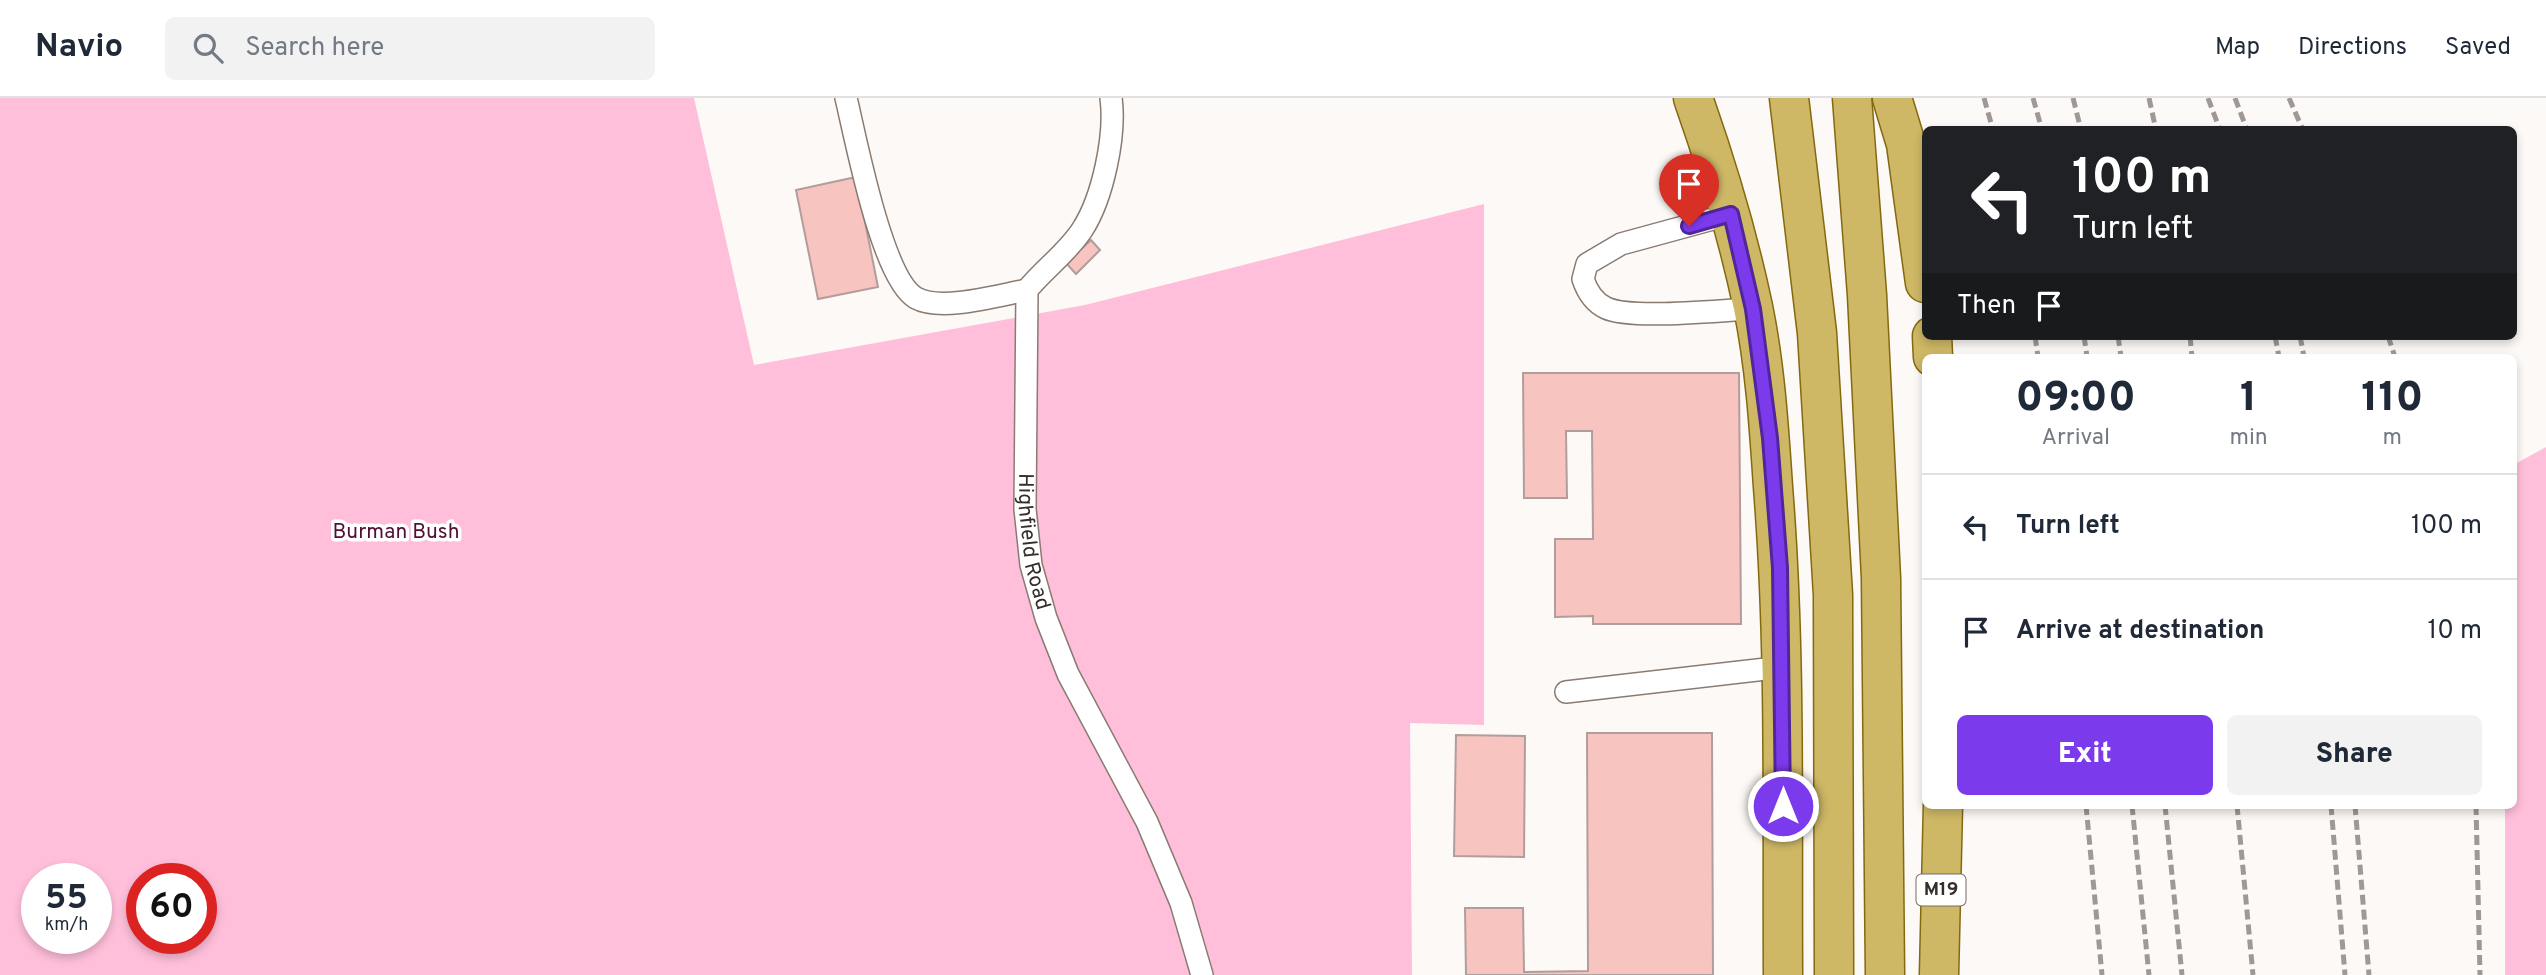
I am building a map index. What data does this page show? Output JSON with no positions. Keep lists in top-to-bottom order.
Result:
{
  "streets": {
    "main road": ["M19"],
    "lane": ["Highfield Road"]
  },
  "parks": ["Burman Bush"],
  "page": {
    "header": "Navio",
    "search": "Search here",
    "nav": ["Map", "Directions", "Saved"],
    "turn": ["100 m", "Turn left"],
    "then": "Then",
    "eta": [
      "09:00",
      "Arrival",
      "1",
      "min",
      "110",
      "m"
    ],
    "list": [
      {
        "name": "Turn left",
        "value": "100 m"
      },
      {
        "name": "Arrive at destination",
        "value": "10 m"
      }
    ],
    "buttons": ["Exit", "Share"],
    "speed": "55 km/h",
    "limit": "60"
  }
}
